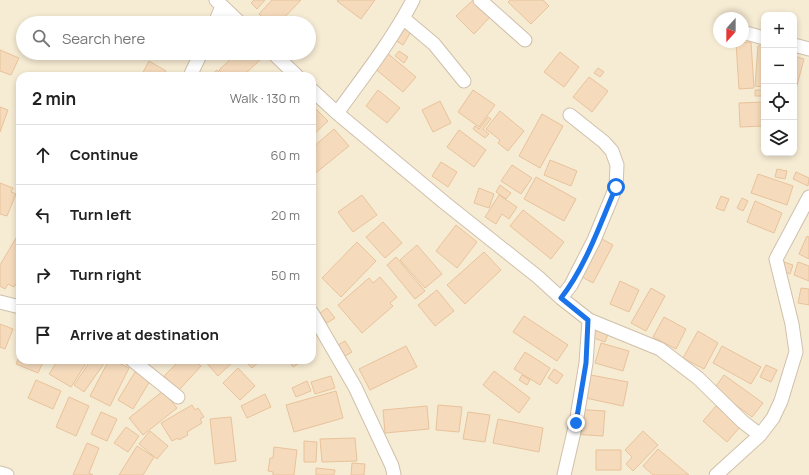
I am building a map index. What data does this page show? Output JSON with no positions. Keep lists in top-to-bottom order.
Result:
{
  "north": "bottom",
  "page": {
    "map_buttons": ["+", "−"],
    "search": "Search here",
    "heading": ["2 min", "Walk · 130 m"],
    "list": [
      ["Continue", "60 m"],
      ["Turn left", "20 m"],
      ["Turn right", "50 m"],
      "Arrive at destination"
    ]
  }
}
